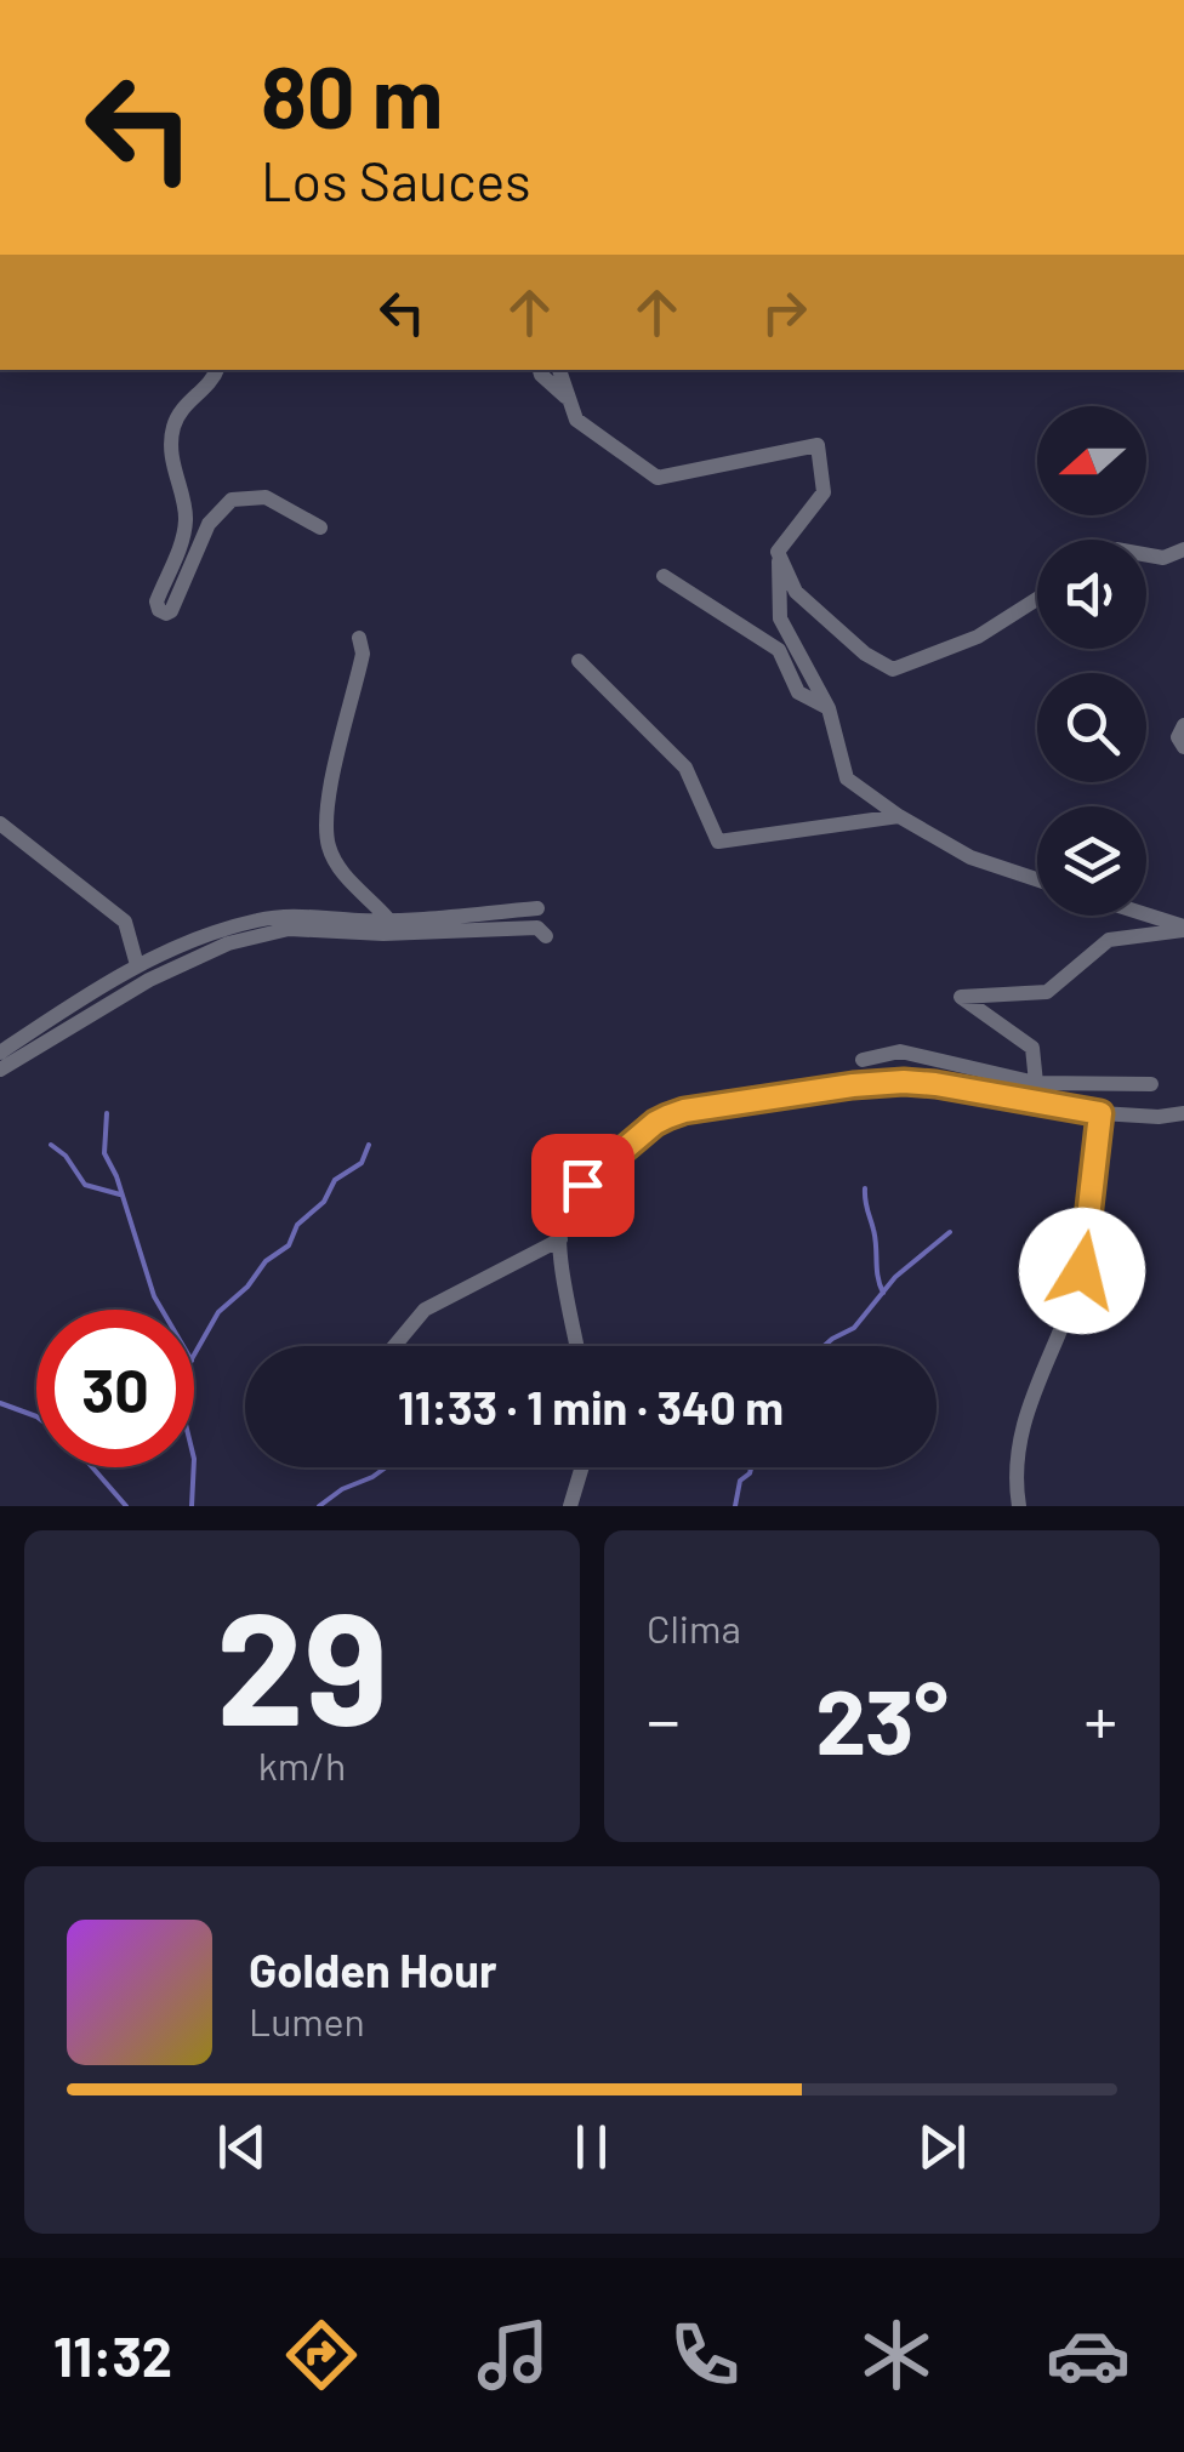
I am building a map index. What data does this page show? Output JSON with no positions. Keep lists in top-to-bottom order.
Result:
{
  "north": "left",
  "page": {
    "turn": ["80 m", "Los Sauces"],
    "limit": "30",
    "trip": "11:33 · 1 min · 340 m",
    "tile": [
      ["29", "km/h"],
      "Clima"
    ],
    "heat": ["−", "23°", "+"],
    "song": ["Golden Hour", "Lumen"],
    "tabs": "11:32"
  }
}
